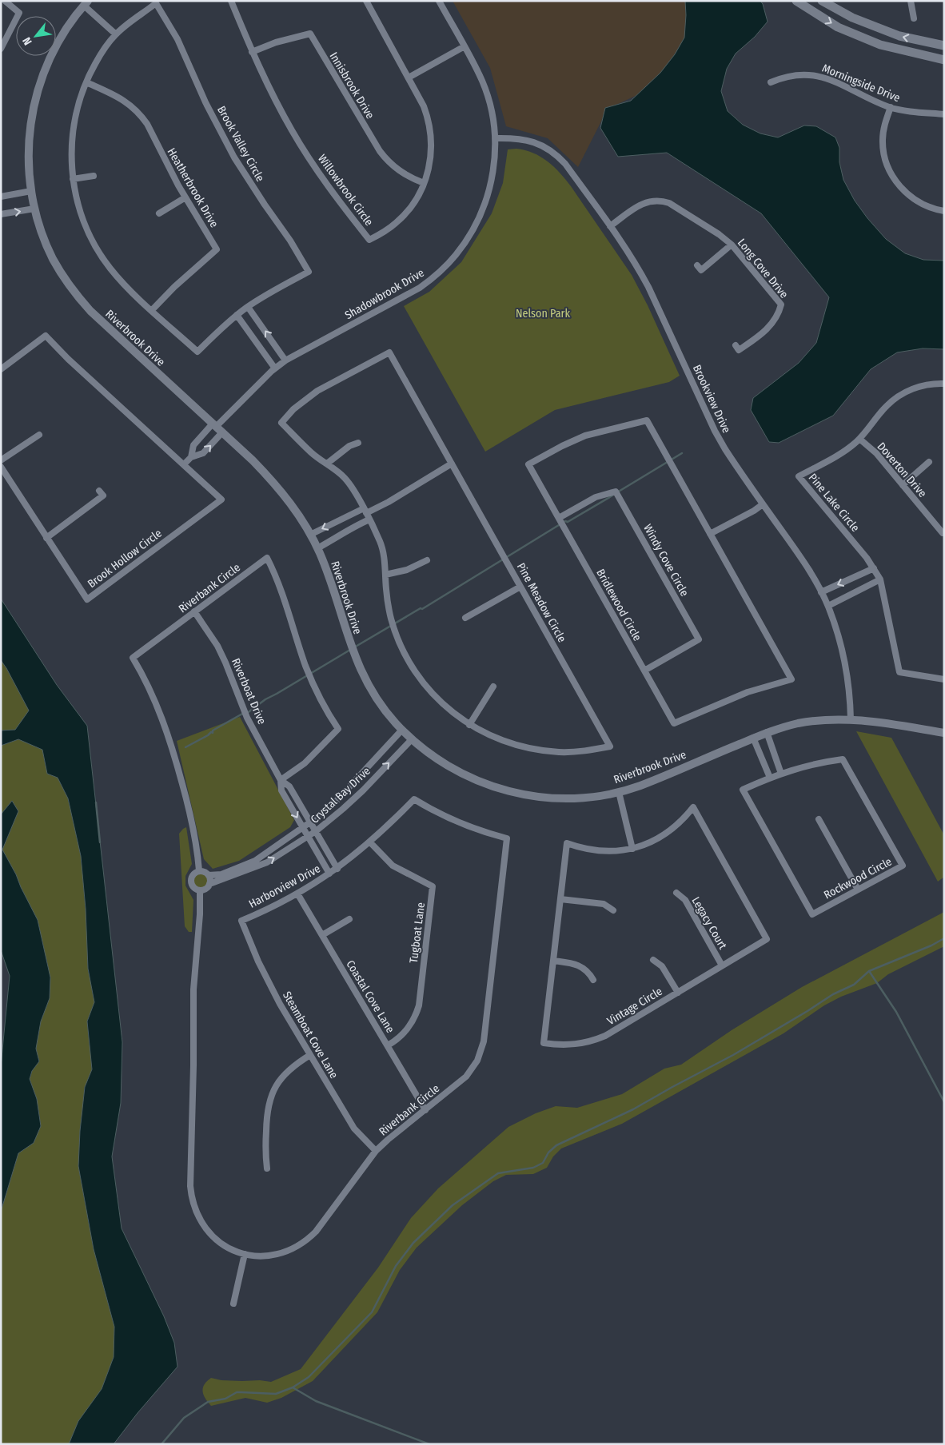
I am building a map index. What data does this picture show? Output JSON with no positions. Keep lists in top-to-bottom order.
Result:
{
  "streets": {
    "street": [
      "Morningside Drive",
      "Innisbrook Drive",
      "Brook Valley Circle",
      "Heatherbrook Drive",
      "Willowbrook Circle",
      "Long Cove Drive",
      "Shadowbrook Drive",
      "Riverbrook Drive",
      "Brookview Drive",
      "Doverton Drive",
      "Pine Lake Circle",
      "Brook Hollow Circle",
      "Windy Cove Circle",
      "Riverbank Circle",
      "Pine Meadow Circle",
      "Bridlewood Circle",
      "Riverboat Drive",
      "Crystal Bay Drive",
      "Rockwood Circle",
      "Harborview Drive",
      "Legacy Court",
      "Tugboat Lane",
      "Coastal Cove Lane",
      "Vintage Circle",
      "Steamboat Cove Lane"
    ]
  },
  "crossings": [
    ["Innisbrook Drive", "Willowbrook Circle"],
    ["Brook Valley Circle", "Heatherbrook Drive"],
    ["Long Cove Drive", "Brookview Drive"],
    ["Shadowbrook Drive", "Riverbrook Drive"],
    ["Shadowbrook Drive", "Brookview Drive"],
    ["Riverbrook Drive", "Brookview Drive"],
    ["Riverbrook Drive", "Crystal Bay Drive"],
    ["Doverton Drive", "Pine Lake Circle"],
    ["Windy Cove Circle", "Bridlewood Circle"],
    ["Riverbank Circle", "Riverboat Drive"],
    ["Riverbank Circle", "Crystal Bay Drive"],
    ["Riverbank Circle", "Harborview Drive"],
    ["Riverbank Circle", "Tugboat Lane"],
    ["Riverbank Circle", "Coastal Cove Lane"],
    ["Riverbank Circle", "Steamboat Cove Lane"],
    ["Harborview Drive", "Coastal Cove Lane"],
    ["Harborview Drive", "Steamboat Cove Lane"],
    ["Legacy Court", "Vintage Circle"],
    ["Tugboat Lane", "Coastal Cove Lane"]
  ],
  "parks": ["Nelson Park"],
  "north": "bottom left"
}
